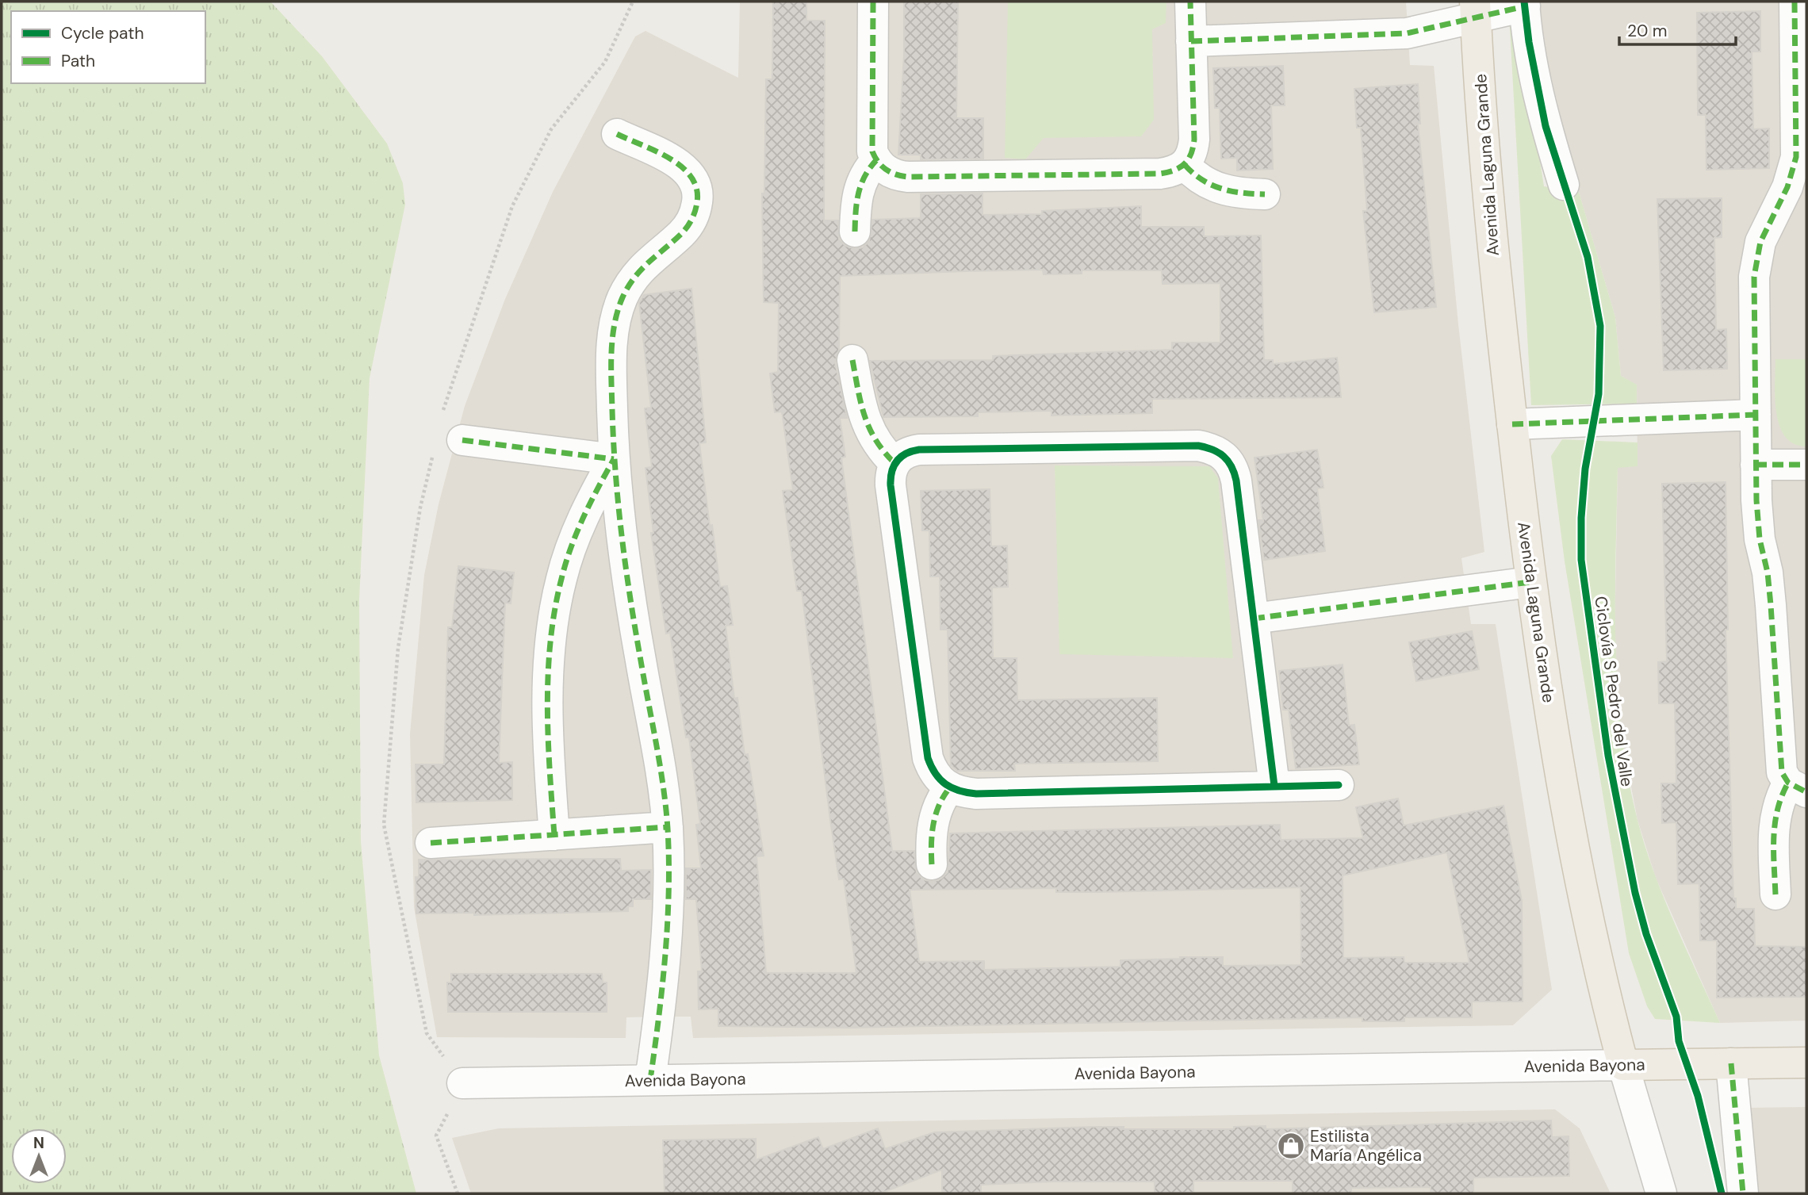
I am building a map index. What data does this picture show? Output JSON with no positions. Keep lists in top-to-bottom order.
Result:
{
  "streets": {
    "main road": ["Avenida Laguna Grande", "Avenida Bayona"],
    "cycle path": ["Ciclovía S Pedro del Valle"]
  },
  "crossings": [
    ["Avenida Laguna Grande", "Avenida Bayona"]
  ],
  "places": {
    "shop": ["Estilista María Angélica"]
  },
  "legend": ["Cycle path", "Path"],
  "scale_bar": "20 m",
  "north": "top"
}
